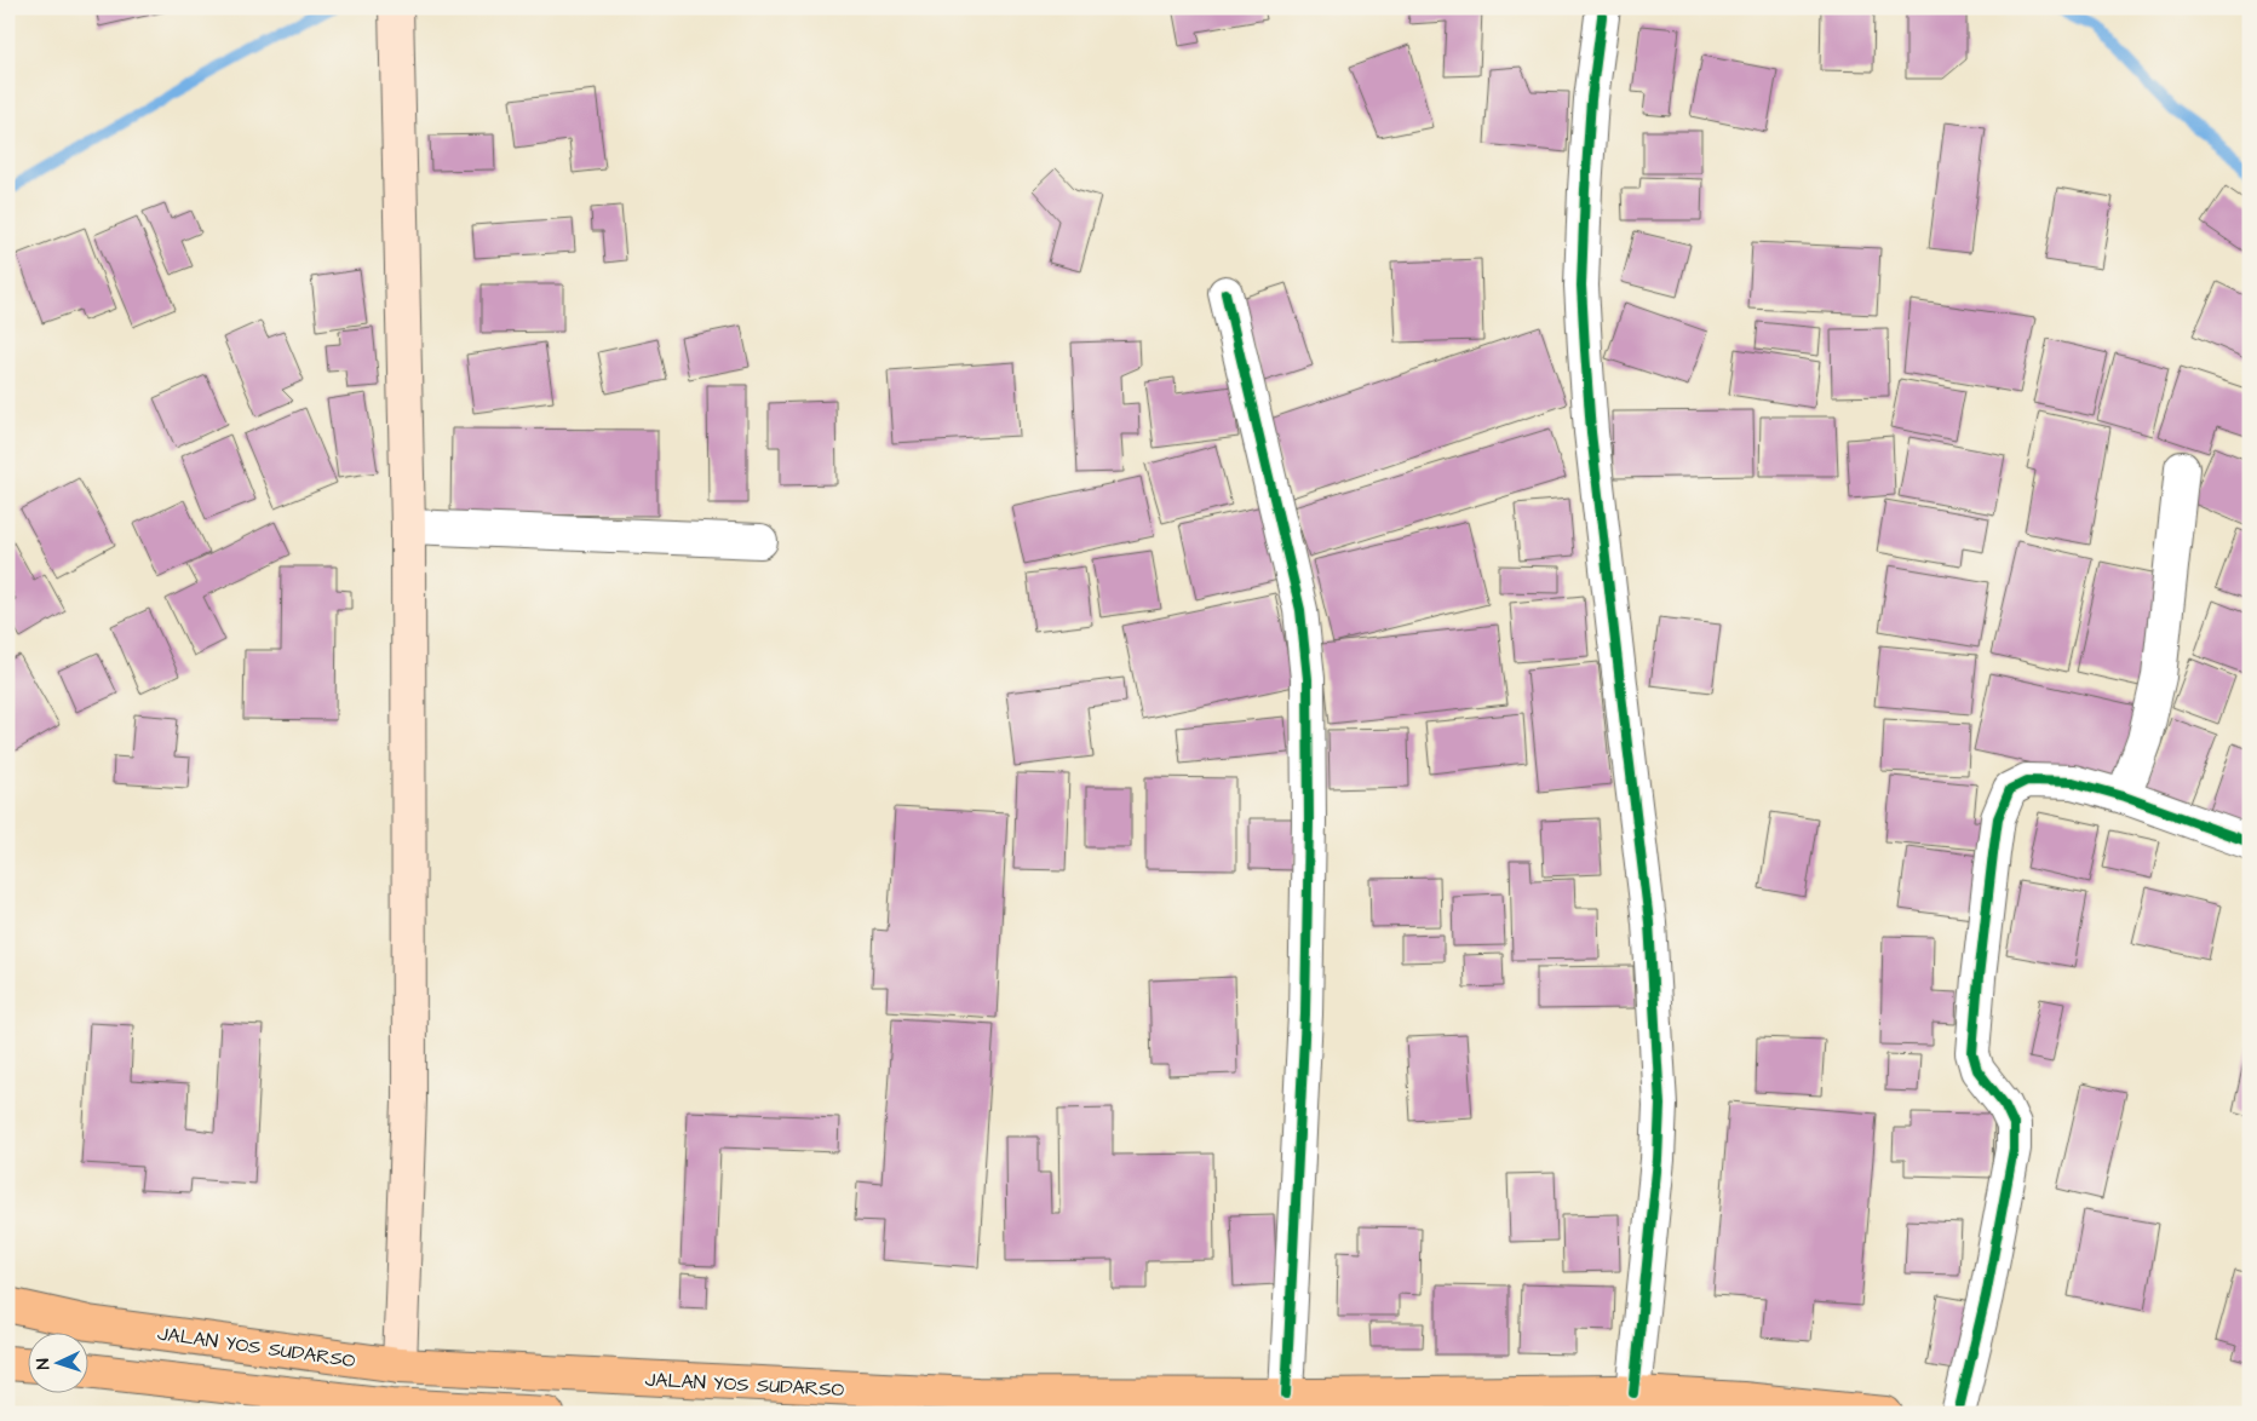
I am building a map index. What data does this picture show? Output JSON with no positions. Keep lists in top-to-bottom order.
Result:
{
  "streets": {
    "highway": ["JALAN YOS SUDARSO"]
  },
  "north": "left"
}
